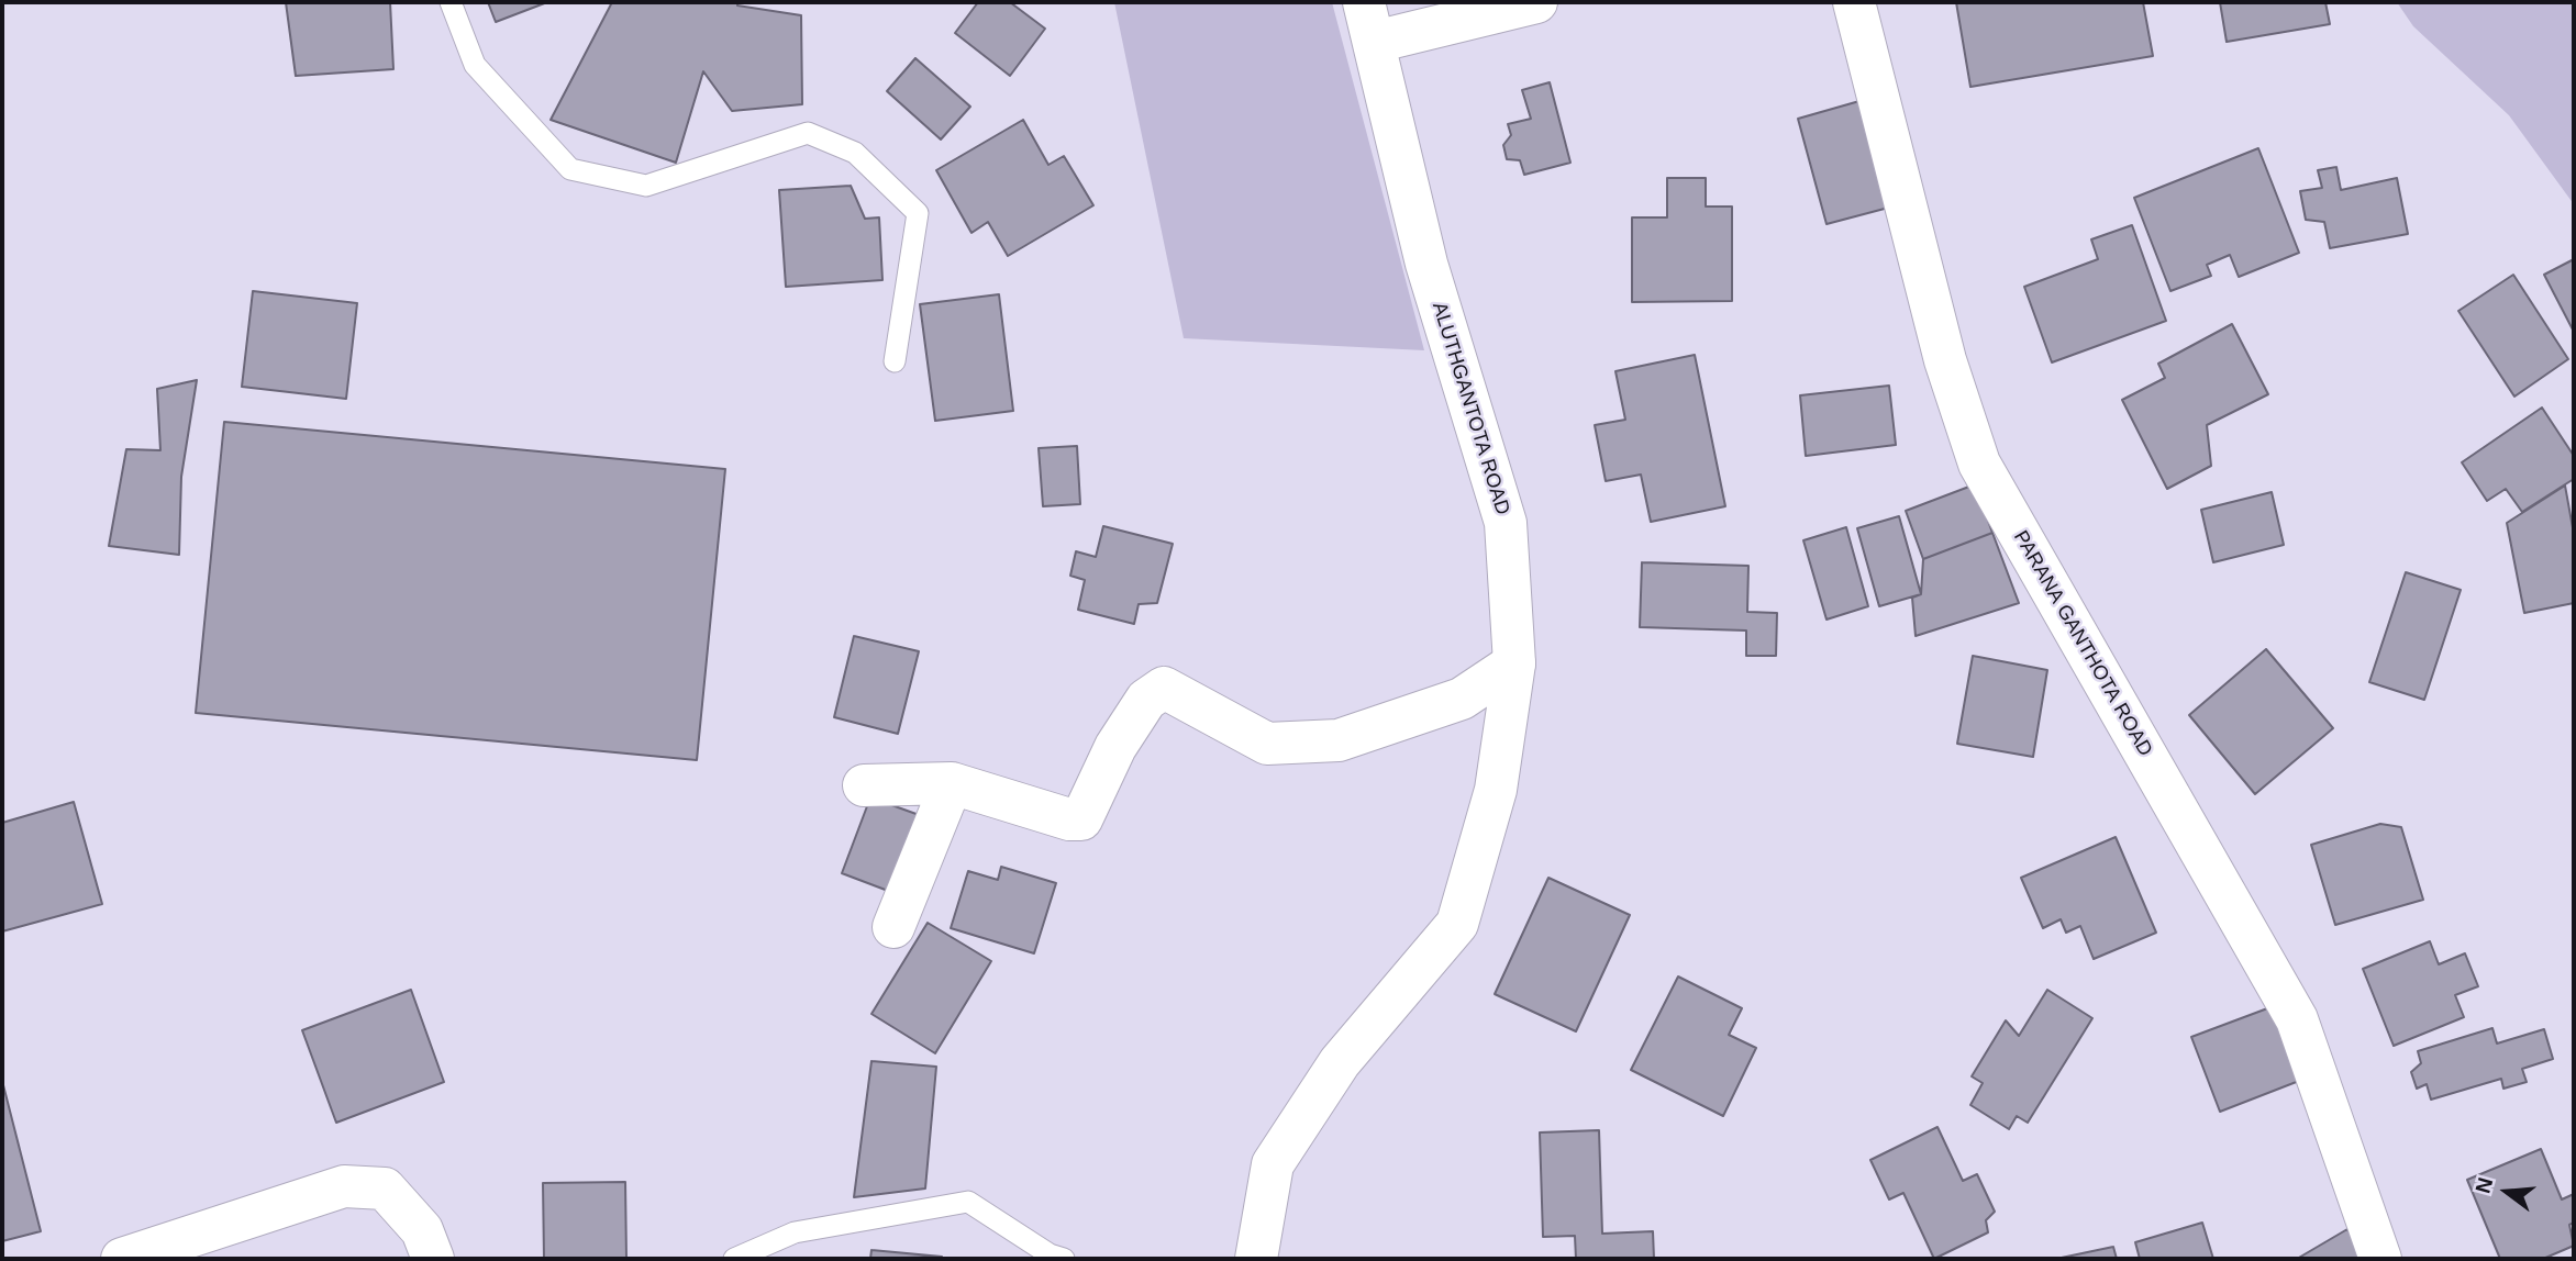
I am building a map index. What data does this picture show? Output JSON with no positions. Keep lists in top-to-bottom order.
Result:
{
  "streets": {
    "street": ["ALUTHGANTOTA ROAD", "PARANA GANTHOTA ROAD"]
  },
  "north": "left"
}
